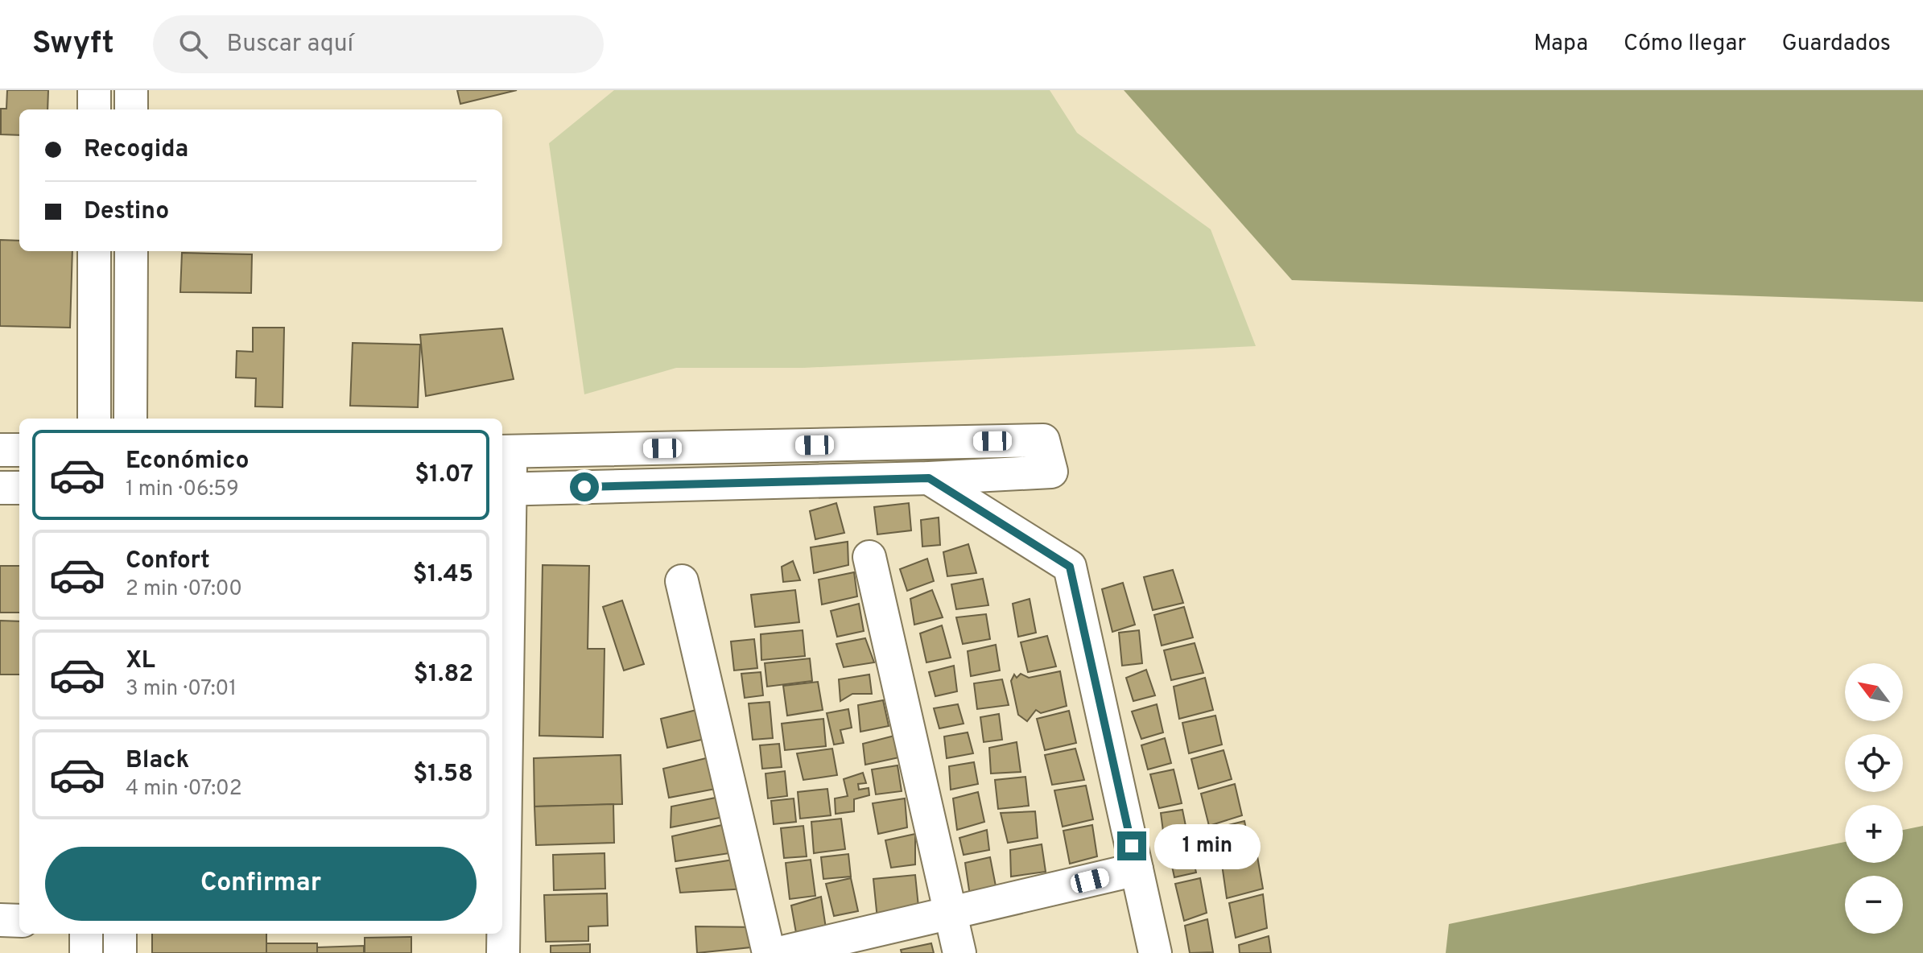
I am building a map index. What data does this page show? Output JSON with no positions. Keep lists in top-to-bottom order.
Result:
{
  "north": "top left",
  "page": {
    "header": "Swyft",
    "search": "Buscar aquí",
    "nav": ["Mapa", "Cómo llegar", "Guardados"],
    "banner": ["Recogida", "Destino"],
    "list": [
      {
        "name": "Económico",
        "note": "1 min · 06:59",
        "value": "$1.07"
      },
      {
        "name": "Confort",
        "note": "2 min · 07:00",
        "value": "$1.45"
      },
      {
        "name": "XL",
        "note": "3 min · 07:01",
        "value": "$1.82"
      },
      {
        "name": "Black",
        "note": "4 min · 07:02",
        "value": "$1.58"
      }
    ],
    "map_buttons": ["+", "−"],
    "bubble": "1 min",
    "buttons": "Confirmar"
  }
}
